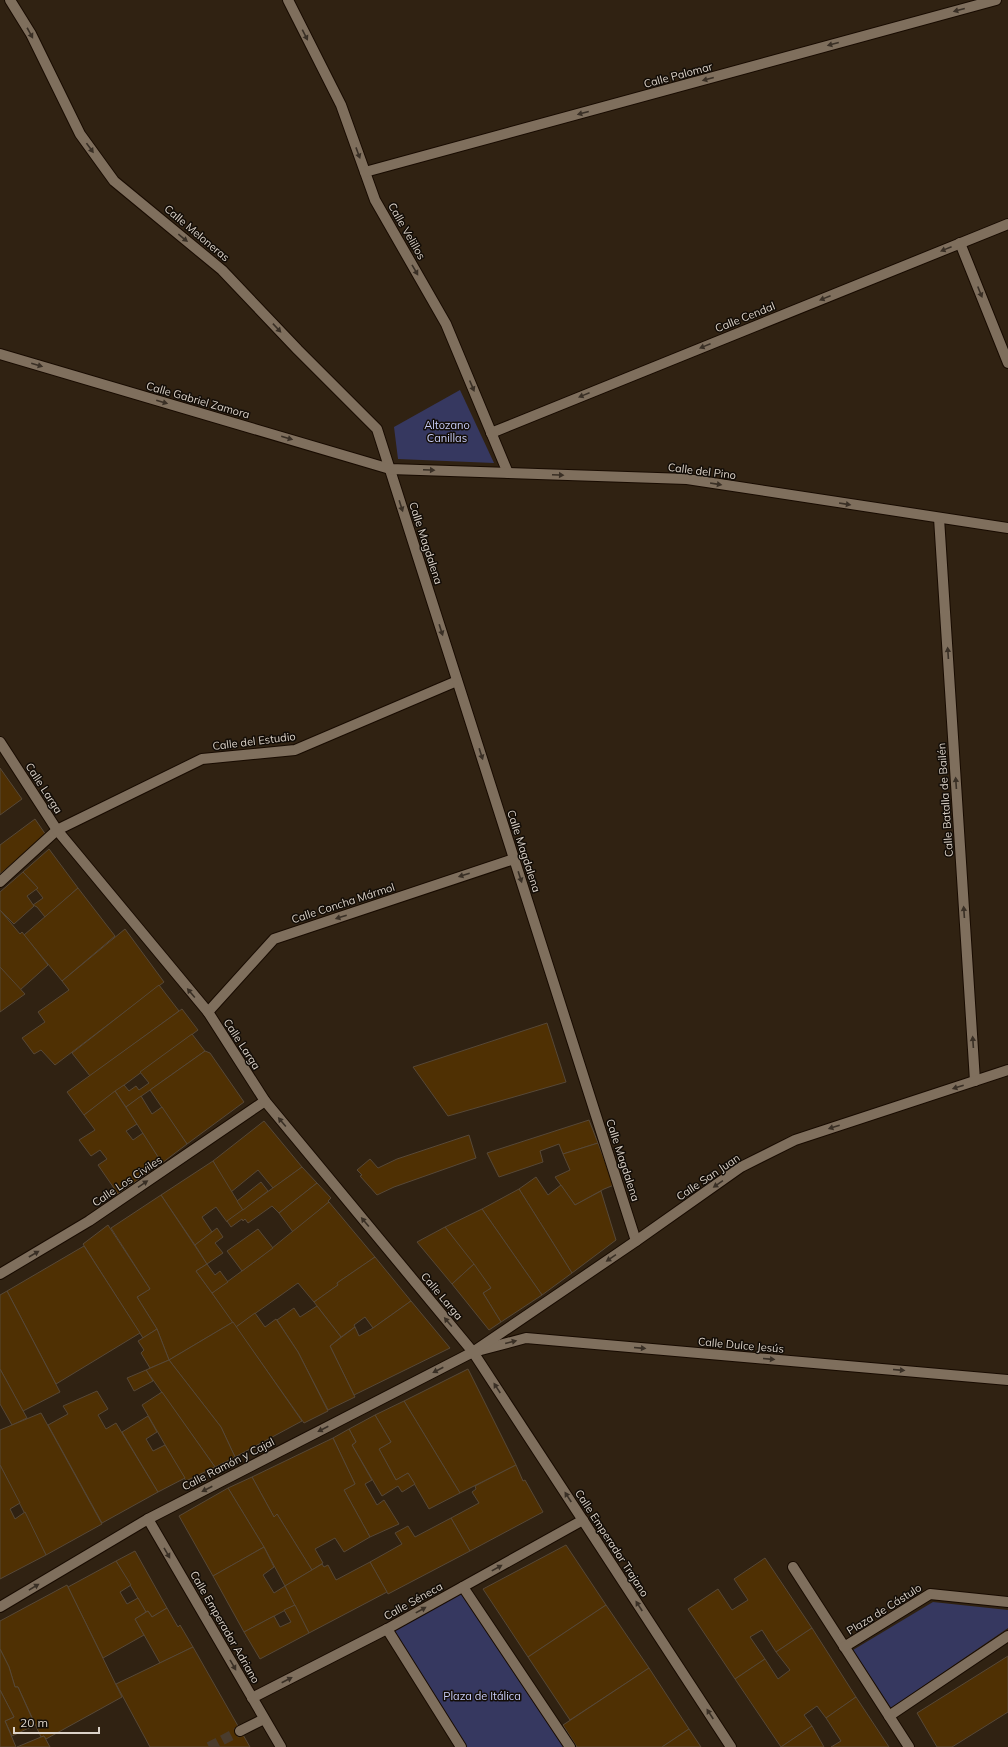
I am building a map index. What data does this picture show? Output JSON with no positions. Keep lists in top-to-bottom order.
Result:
{
  "streets": {
    "street": [
      "Calle Palomar",
      "Calle Velillos",
      "Calle Meloneras",
      "Calle Cendal",
      "Calle Gabriel Zamora",
      "Calle del Pino",
      "Calle Magdalena",
      "Calle del Estudio",
      "Calle Larga",
      "Calle Batalla de Bailén",
      "Calle Concha Mármol",
      "Calle San Juan",
      "Calle Los Civiles",
      "Calle Dulce Jesús",
      "Calle Ramón y Cajal",
      "Calle Emperador Trajano",
      "Calle Séneca",
      "Plaza de Cástulo",
      "Calle Emperador Adriano"
    ]
  },
  "crossings": [
    ["Calle Palomar", "Calle Velillos"],
    ["Calle Velillos", "Calle Cendal"],
    ["Calle Velillos", "Calle del Pino"],
    ["Calle Meloneras", "Calle Gabriel Zamora"],
    ["Calle Meloneras", "Calle del Pino"],
    ["Calle Meloneras", "Calle Magdalena"],
    ["Calle Gabriel Zamora", "Calle del Pino"],
    ["Calle Gabriel Zamora", "Calle Magdalena"],
    ["Calle del Pino", "Calle Magdalena"],
    ["Calle del Pino", "Calle Batalla de Bailén"],
    ["Calle Magdalena", "Calle del Estudio"],
    ["Calle Magdalena", "Calle Concha Mármol"],
    ["Calle Magdalena", "Calle San Juan"],
    ["Calle del Estudio", "Calle Larga"],
    ["Calle Larga", "Calle Concha Mármol"],
    ["Calle Larga", "Calle San Juan"],
    ["Calle Larga", "Calle Los Civiles"],
    ["Calle Larga", "Calle Dulce Jesús"],
    ["Calle Larga", "Calle Ramón y Cajal"],
    ["Calle Larga", "Calle Emperador Trajano"],
    ["Calle Batalla de Bailén", "Calle San Juan"],
    ["Calle San Juan", "Calle Dulce Jesús"],
    ["Calle San Juan", "Calle Ramón y Cajal"],
    ["Calle San Juan", "Calle Emperador Trajano"],
    ["Calle Dulce Jesús", "Calle Ramón y Cajal"],
    ["Calle Dulce Jesús", "Calle Emperador Trajano"],
    ["Calle Ramón y Cajal", "Calle Emperador Trajano"],
    ["Calle Ramón y Cajal", "Calle Emperador Adriano"],
    ["Calle Emperador Trajano", "Calle Séneca"],
    ["Calle Séneca", "Calle Emperador Adriano"]
  ],
  "one_way": [
    "Calle Palomar",
    "Calle Velillos",
    "Calle Meloneras",
    "Calle Cendal",
    "Calle Gabriel Zamora",
    "Calle del Pino",
    "Calle Magdalena",
    "Calle Larga",
    "Calle Batalla de Bailén",
    "Calle Concha Mármol",
    "Calle San Juan",
    "Calle Los Civiles",
    "Calle Dulce Jesús",
    "Calle Emperador Trajano",
    "Calle Séneca",
    "Calle Emperador Adriano"
  ],
  "parks": ["Altozano Canillas", "Plaza de Itálica"],
  "scale_bar": "20 m"
}
